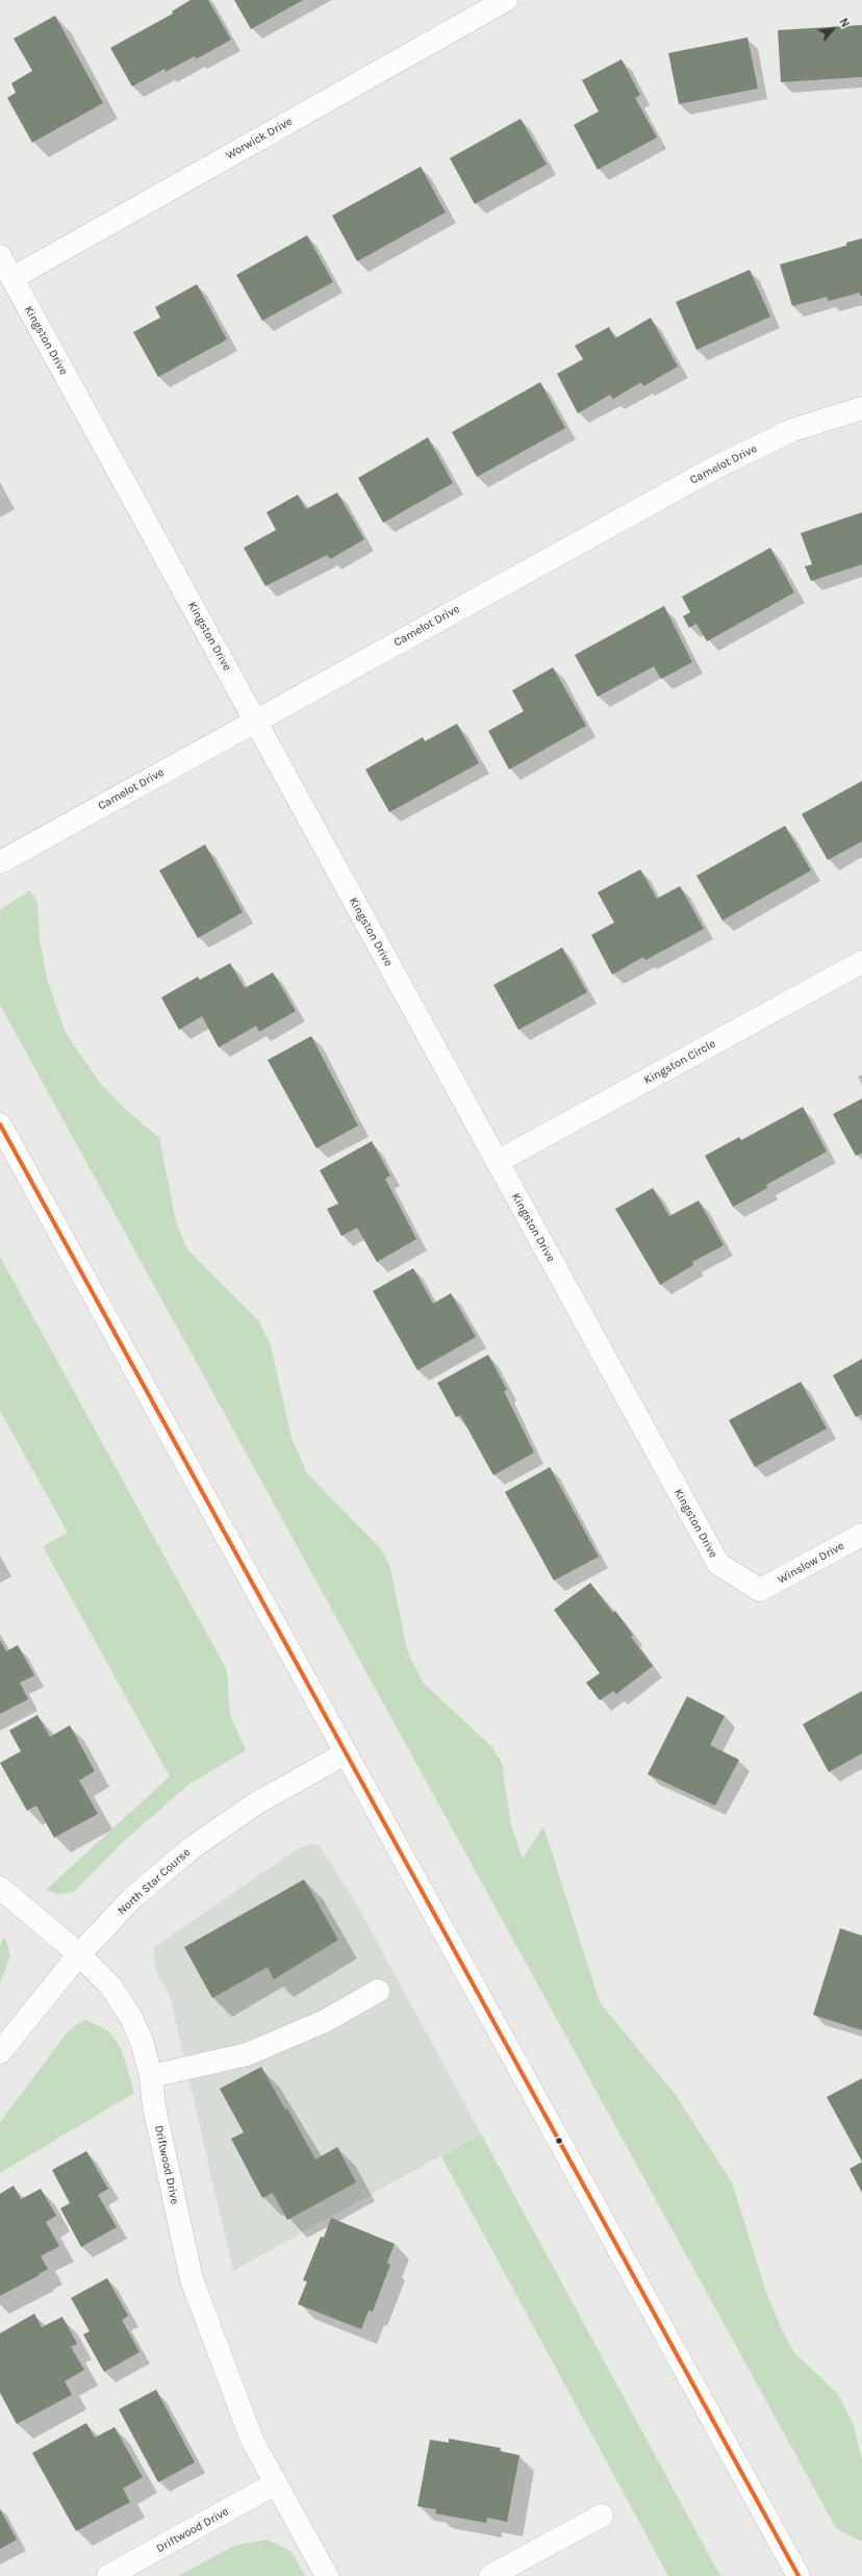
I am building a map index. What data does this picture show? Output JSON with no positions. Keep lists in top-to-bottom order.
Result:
{
  "streets": {
    "street": [
      "Worwick Drive",
      "Kingston Drive",
      "Camelot Drive",
      "Kingston Circle",
      "Winslow Drive",
      "North Star Course",
      "Driftwood Drive"
    ]
  },
  "crossings": [
    ["Worwick Drive", "Kingston Drive"],
    ["Kingston Drive", "Camelot Drive"],
    ["Kingston Drive", "Kingston Circle"],
    ["Kingston Drive", "Winslow Drive"],
    ["North Star Course", "Driftwood Drive"]
  ],
  "north": "top right"
}
